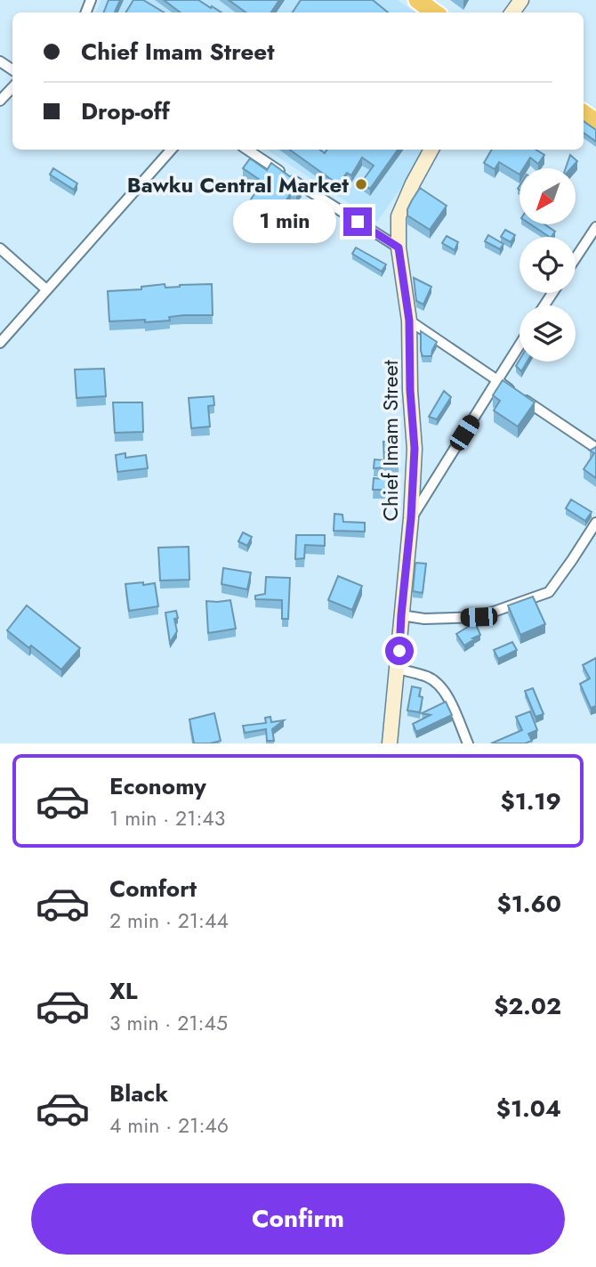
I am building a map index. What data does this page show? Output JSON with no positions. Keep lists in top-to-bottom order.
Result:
{
  "streets": {
    "street": ["Chief Imam Street"]
  },
  "places": ["Bawku Central Market"],
  "north": "bottom left",
  "page": {
    "banner": ["Chief Imam Street", "Drop-off"],
    "bubble": "1 min",
    "list": [
      {
        "name": "Economy",
        "note": "1 min · 21:43",
        "value": "$1.19"
      },
      {
        "name": "Comfort",
        "note": "2 min · 21:44",
        "value": "$1.60"
      },
      {
        "name": "XL",
        "note": "3 min · 21:45",
        "value": "$2.02"
      },
      {
        "name": "Black",
        "note": "4 min · 21:46",
        "value": "$1.04"
      }
    ],
    "buttons": "Confirm"
  }
}
